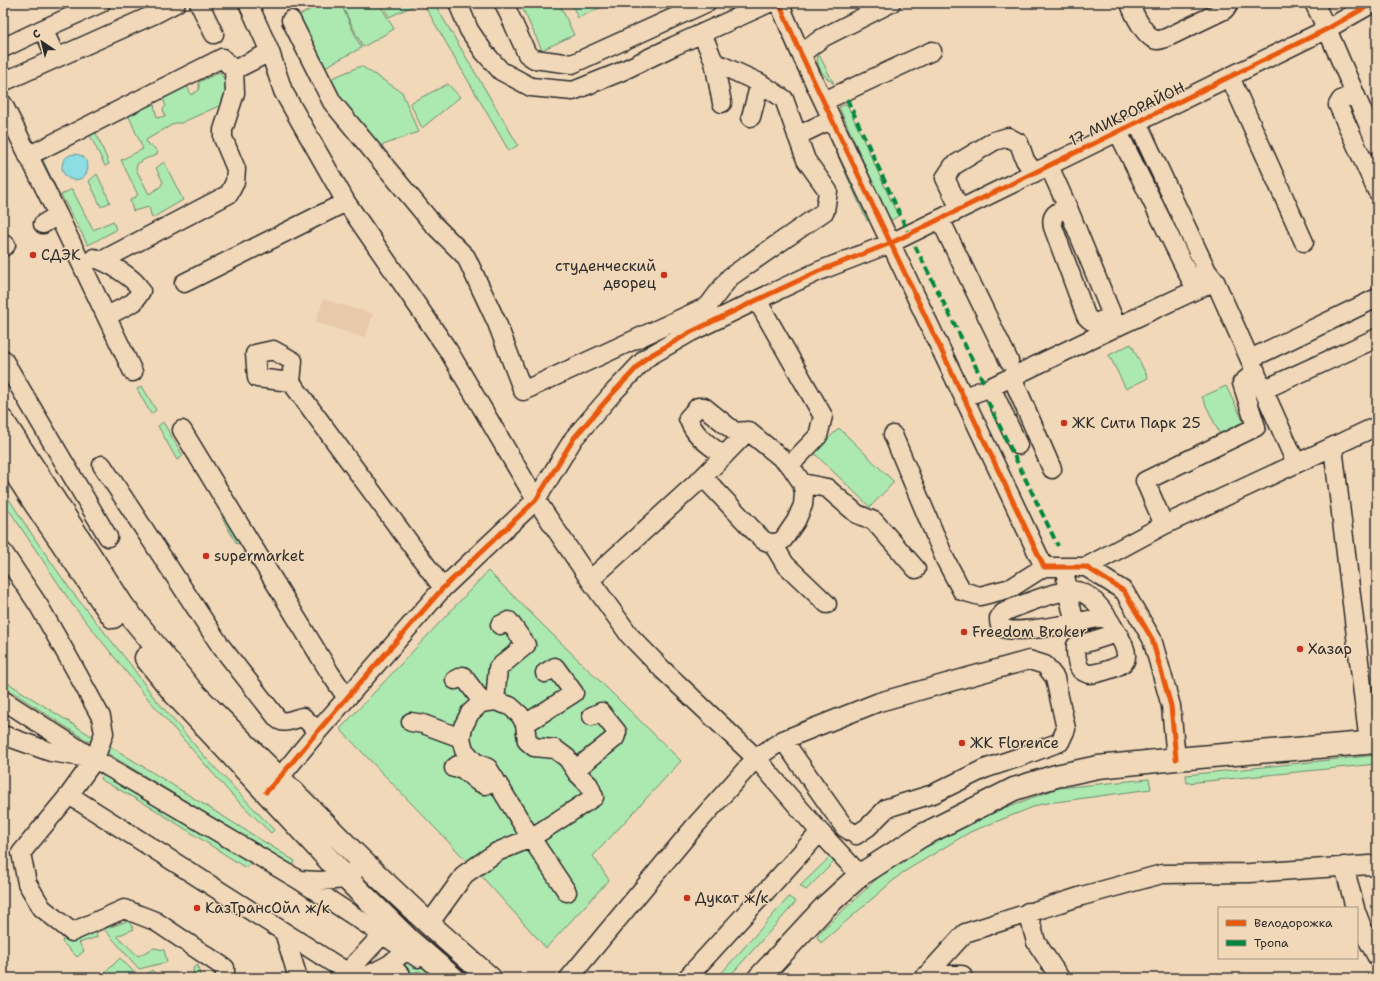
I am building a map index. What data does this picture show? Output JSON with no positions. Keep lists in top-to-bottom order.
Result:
{
  "streets": {
    "street": ["17 МИКРОРАЙОН"]
  },
  "places": [
    "СДЭК",
    "студенческий дворец",
    "ЖК Сити Парк 25",
    "supermarket",
    "Freedom Broker",
    "Хазар",
    "ЖК Florence",
    "Дукат ж/к",
    "КазТрансОйл ж/к"
  ],
  "legend": ["Велодорожка", "Тропа"],
  "north": "top left"
}
